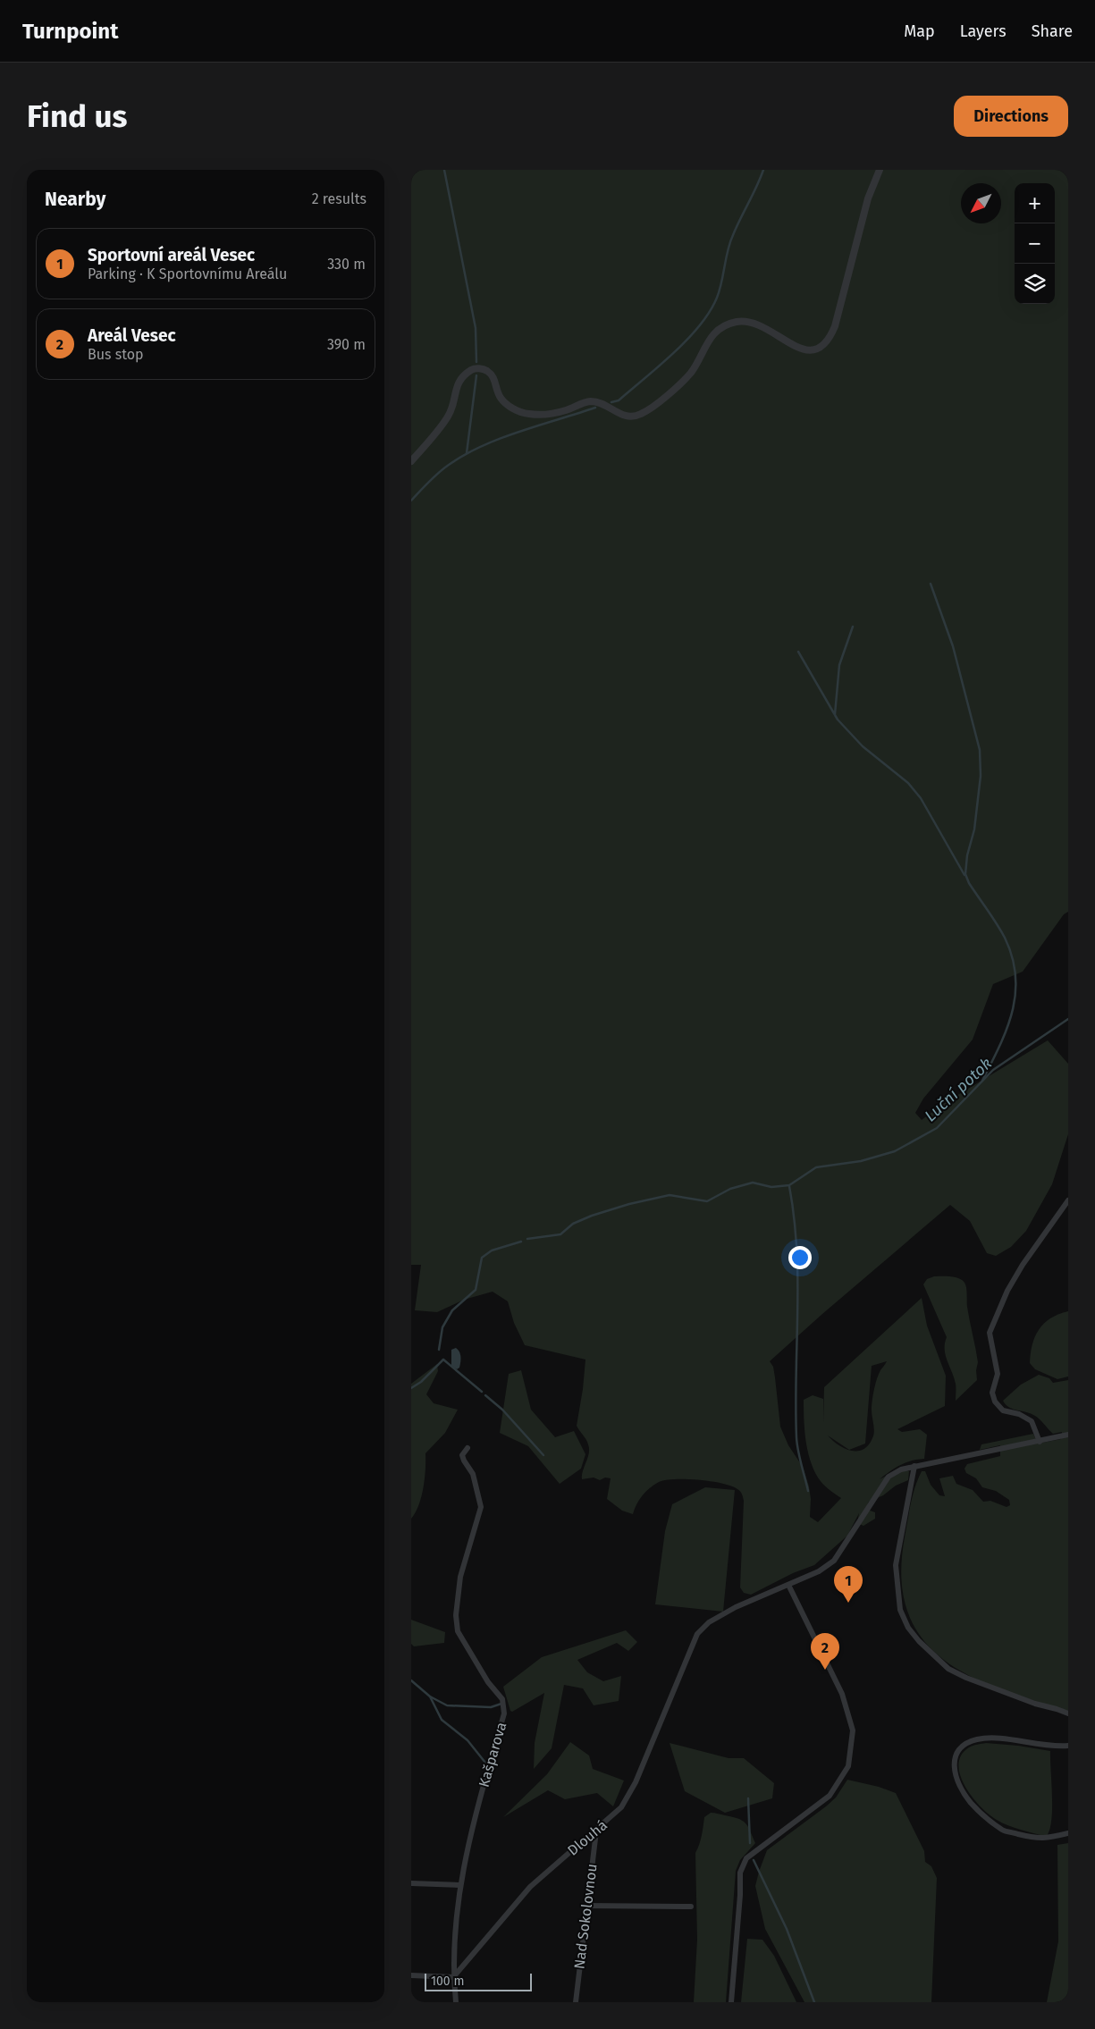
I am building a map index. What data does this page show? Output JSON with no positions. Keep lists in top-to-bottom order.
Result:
{
  "streets": {
    "street": ["Kašparova", "Dlouhá", "Nad Sokolovnou"]
  },
  "crossings": [
    ["Kašparova", "Dlouhá"],
    ["Dlouhá", "Nad Sokolovnou"]
  ],
  "water": ["Luční potok"],
  "scale_bar": "100 m",
  "north": "bottom left",
  "page": {
    "header": "Turnpoint",
    "nav": ["Map", "Layers", "Share"],
    "buttons": "Directions",
    "title": "Find us",
    "heading": ["Nearby", "2 results"],
    "map_buttons": ["+", "−"],
    "list": [
      {
        "mark": "1",
        "name": "Sportovní areál Vesec",
        "note": "Parking · K Sportovnímu Areálu",
        "value": "330 m"
      },
      {
        "mark": "2",
        "name": "Areál Vesec",
        "note": "Bus stop",
        "value": "390 m"
      }
    ],
    "pins": ["1", "2"],
    "scale": "100 m"
  }
}
